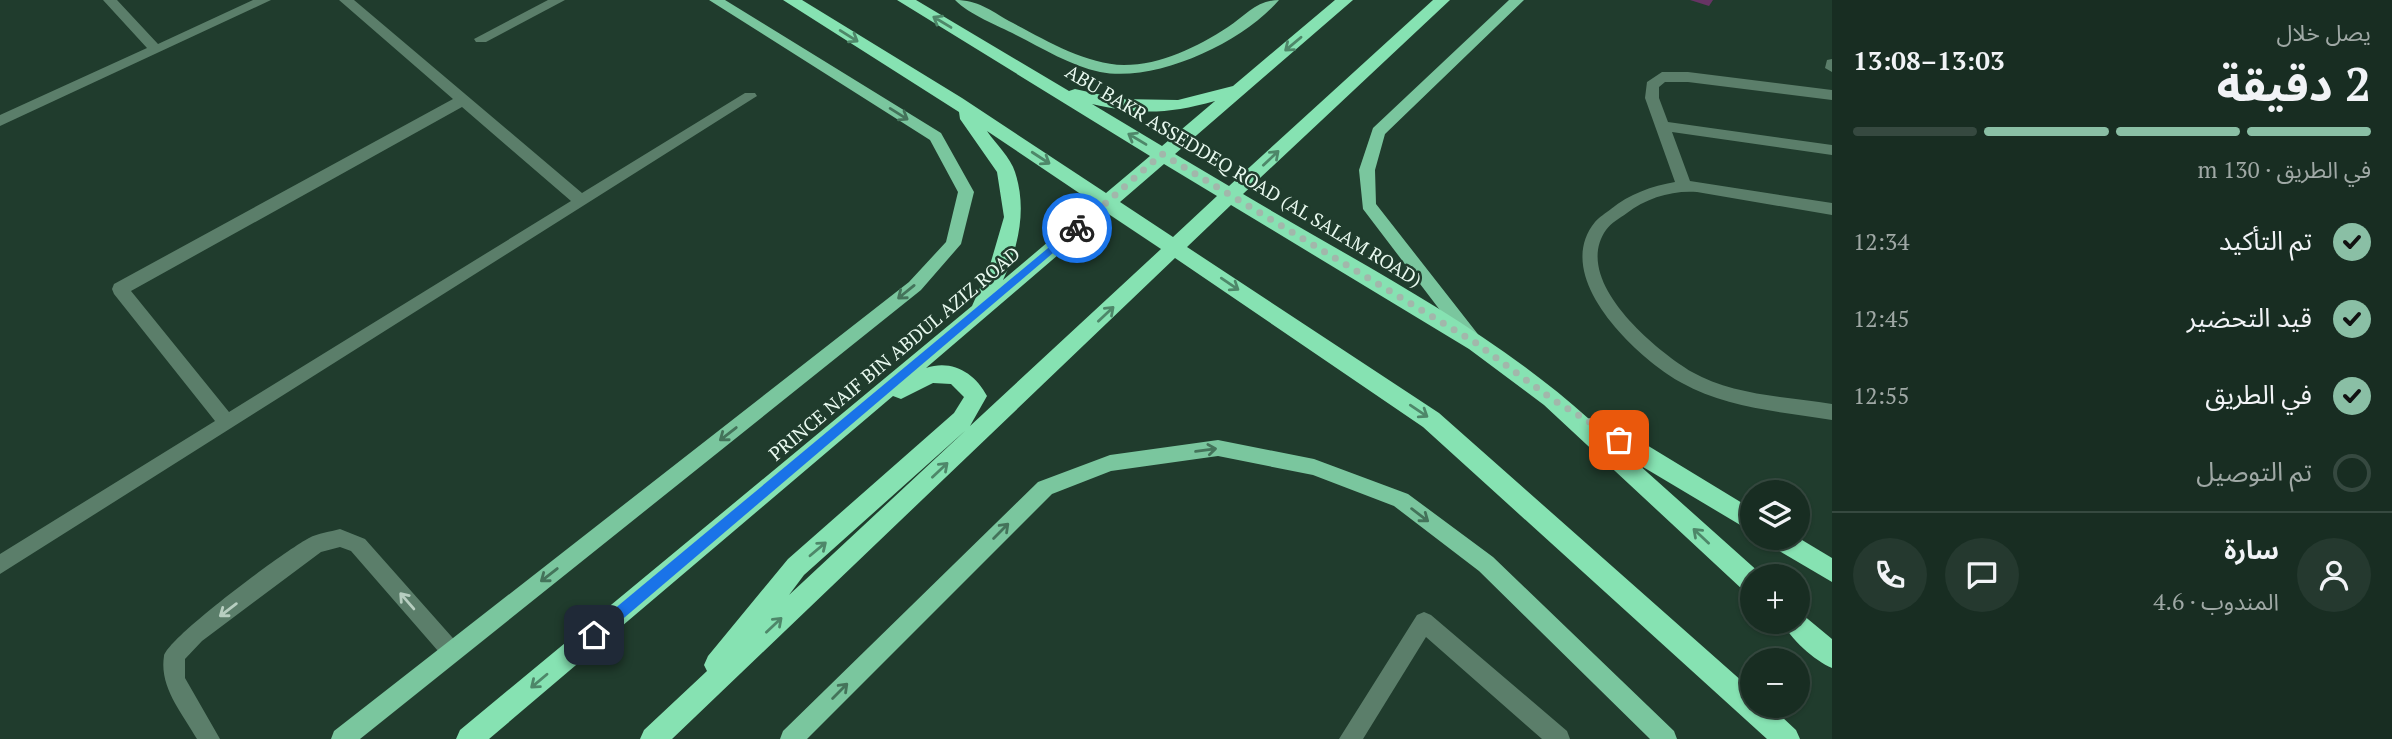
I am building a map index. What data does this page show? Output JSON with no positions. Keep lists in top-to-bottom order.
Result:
{
  "streets": {
    "highway": ["ABU BAKR ASSEDDEQ ROAD (AL SALAM ROAD)", "PRINCE NAIF BIN ABDUL AZIZ ROAD"]
  },
  "crossings": [
    ["ABU BAKR ASSEDDEQ ROAD (AL SALAM ROAD)", "PRINCE NAIF BIN ABDUL AZIZ ROAD"]
  ],
  "page": {
    "heading": ["2 دقيقة", "يصل خلال", "13:03–13:08"],
    "panel": ["سارة", "المندوب · 4.6"],
    "bar": "في الطريق · 130 m",
    "list": [
      ["تم التأكيد", "12:34"],
      ["قيد التحضير", "12:45"],
      ["في الطريق", "12:55"],
      "تم التوصيل"
    ],
    "map_buttons": ["+", "−"]
  }
}
